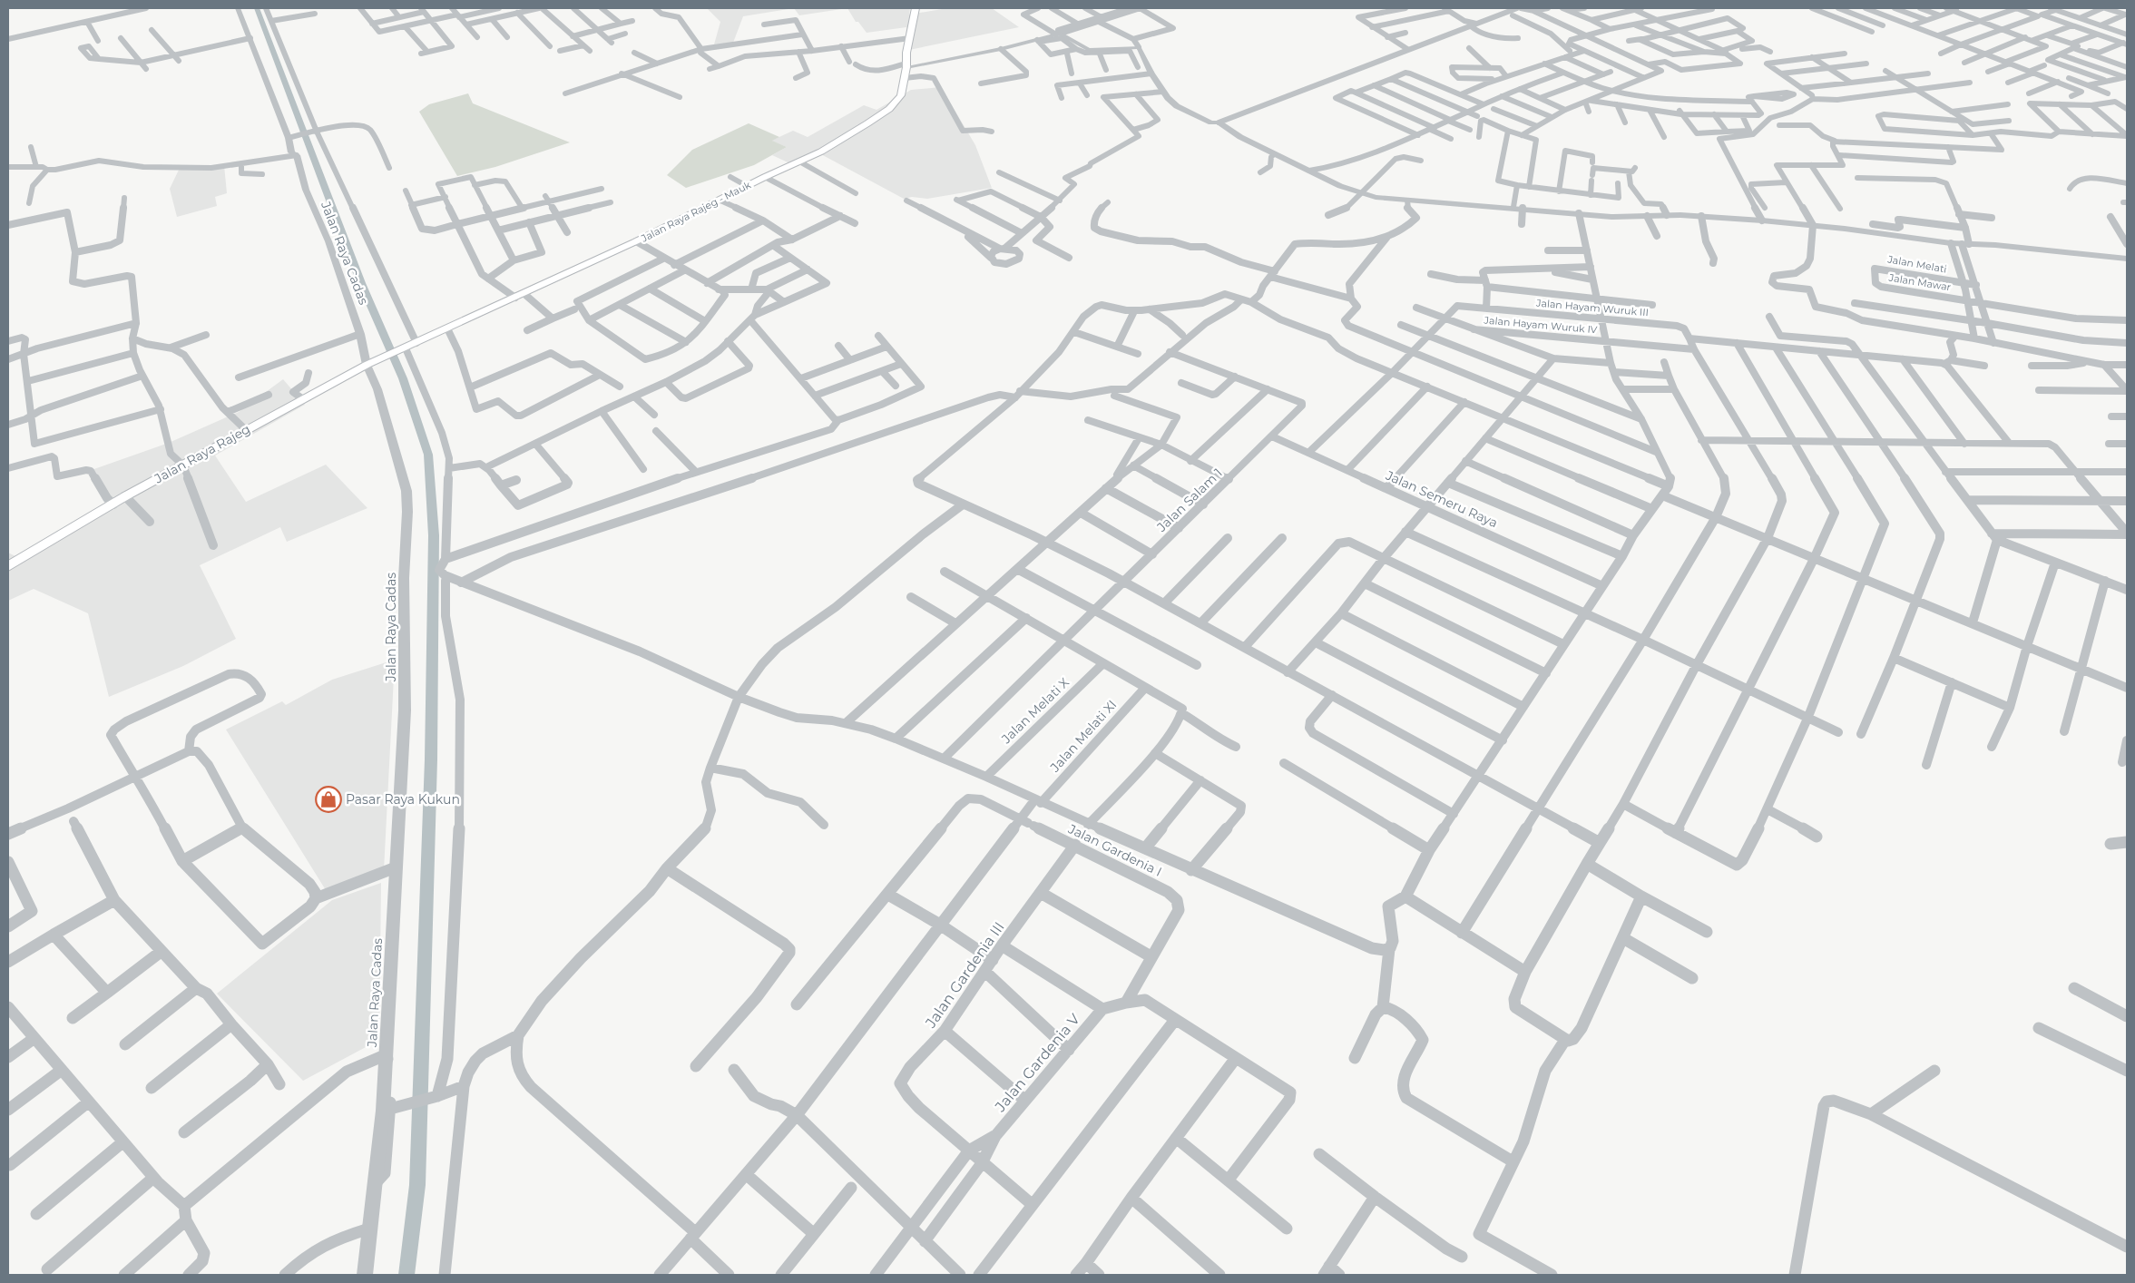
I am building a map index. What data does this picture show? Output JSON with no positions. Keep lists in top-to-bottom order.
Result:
{
  "streets": {
    "main road": ["Jalan Raya Rajeg - Mauk", "Jalan Raya Rajeg"],
    "street": [
      "Jalan Raya Cadas",
      "Jalan Melati",
      "Jalan Mawar",
      "Jalan Hayam Wuruk III",
      "Jalan Hayam Wuruk IV",
      "Jalan Semeru Raya",
      "Jalan Salam 1",
      "Jalan Melati X",
      "Jalan Melati XI",
      "Jalan Gardenia I",
      "Jalan Gardenia III",
      "Jalan Gardenia V"
    ]
  },
  "crossings": [
    ["Jalan Raya Rajeg - Mauk", "Jalan Raya Rajeg"],
    ["Jalan Raya Cadas", "Jalan Raya Rajeg"],
    ["Jalan Melati", "Jalan Mawar"],
    ["Jalan Semeru Raya", "Jalan Salam 1"],
    ["Jalan Melati XI", "Jalan Gardenia I"],
    ["Jalan Gardenia I", "Jalan Gardenia III"]
  ],
  "places": {
    "shop": ["Pasar Raya Kukun"]
  }
}
